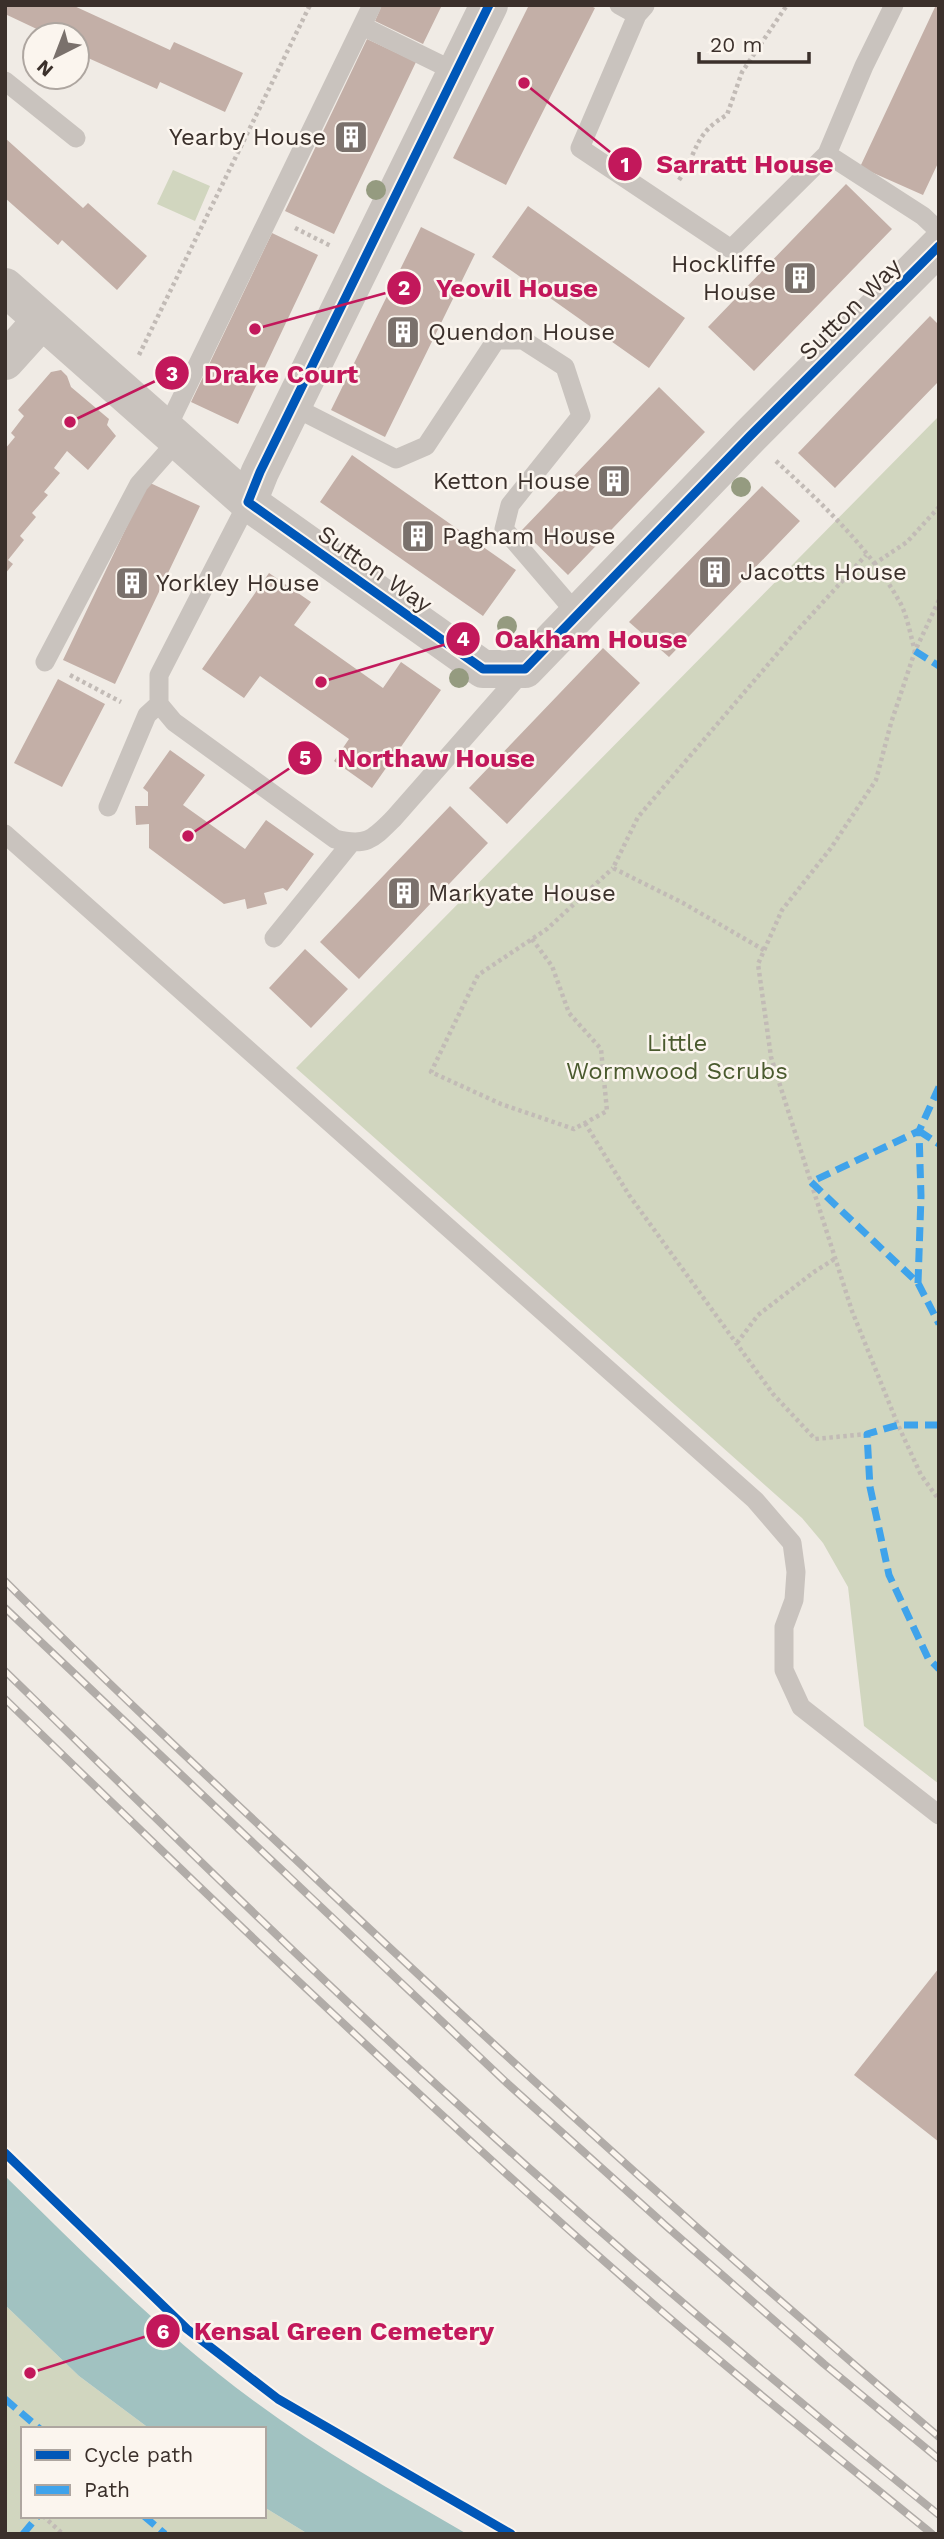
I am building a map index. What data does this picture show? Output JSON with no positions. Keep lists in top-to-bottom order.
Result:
{
  "streets": {
    "street": ["Sutton Way"]
  },
  "parks": ["Little Wormwood Scrubs"],
  "places": {
    "other": [
      "Sarratt House",
      "Yeovil House",
      "Drake Court",
      "Oakham House",
      "Northaw House",
      "Kensal Green Cemetery"
    ],
    "building": [
      "Yearby House",
      "Hockliffe House",
      "Quendon House",
      "Ketton House",
      "Pagham House",
      "Jacotts House",
      "Yorkley House",
      "Markyate House"
    ]
  },
  "legend": ["Cycle path", "Path"],
  "scale_bar": "20 m",
  "north": "bottom left"
}
